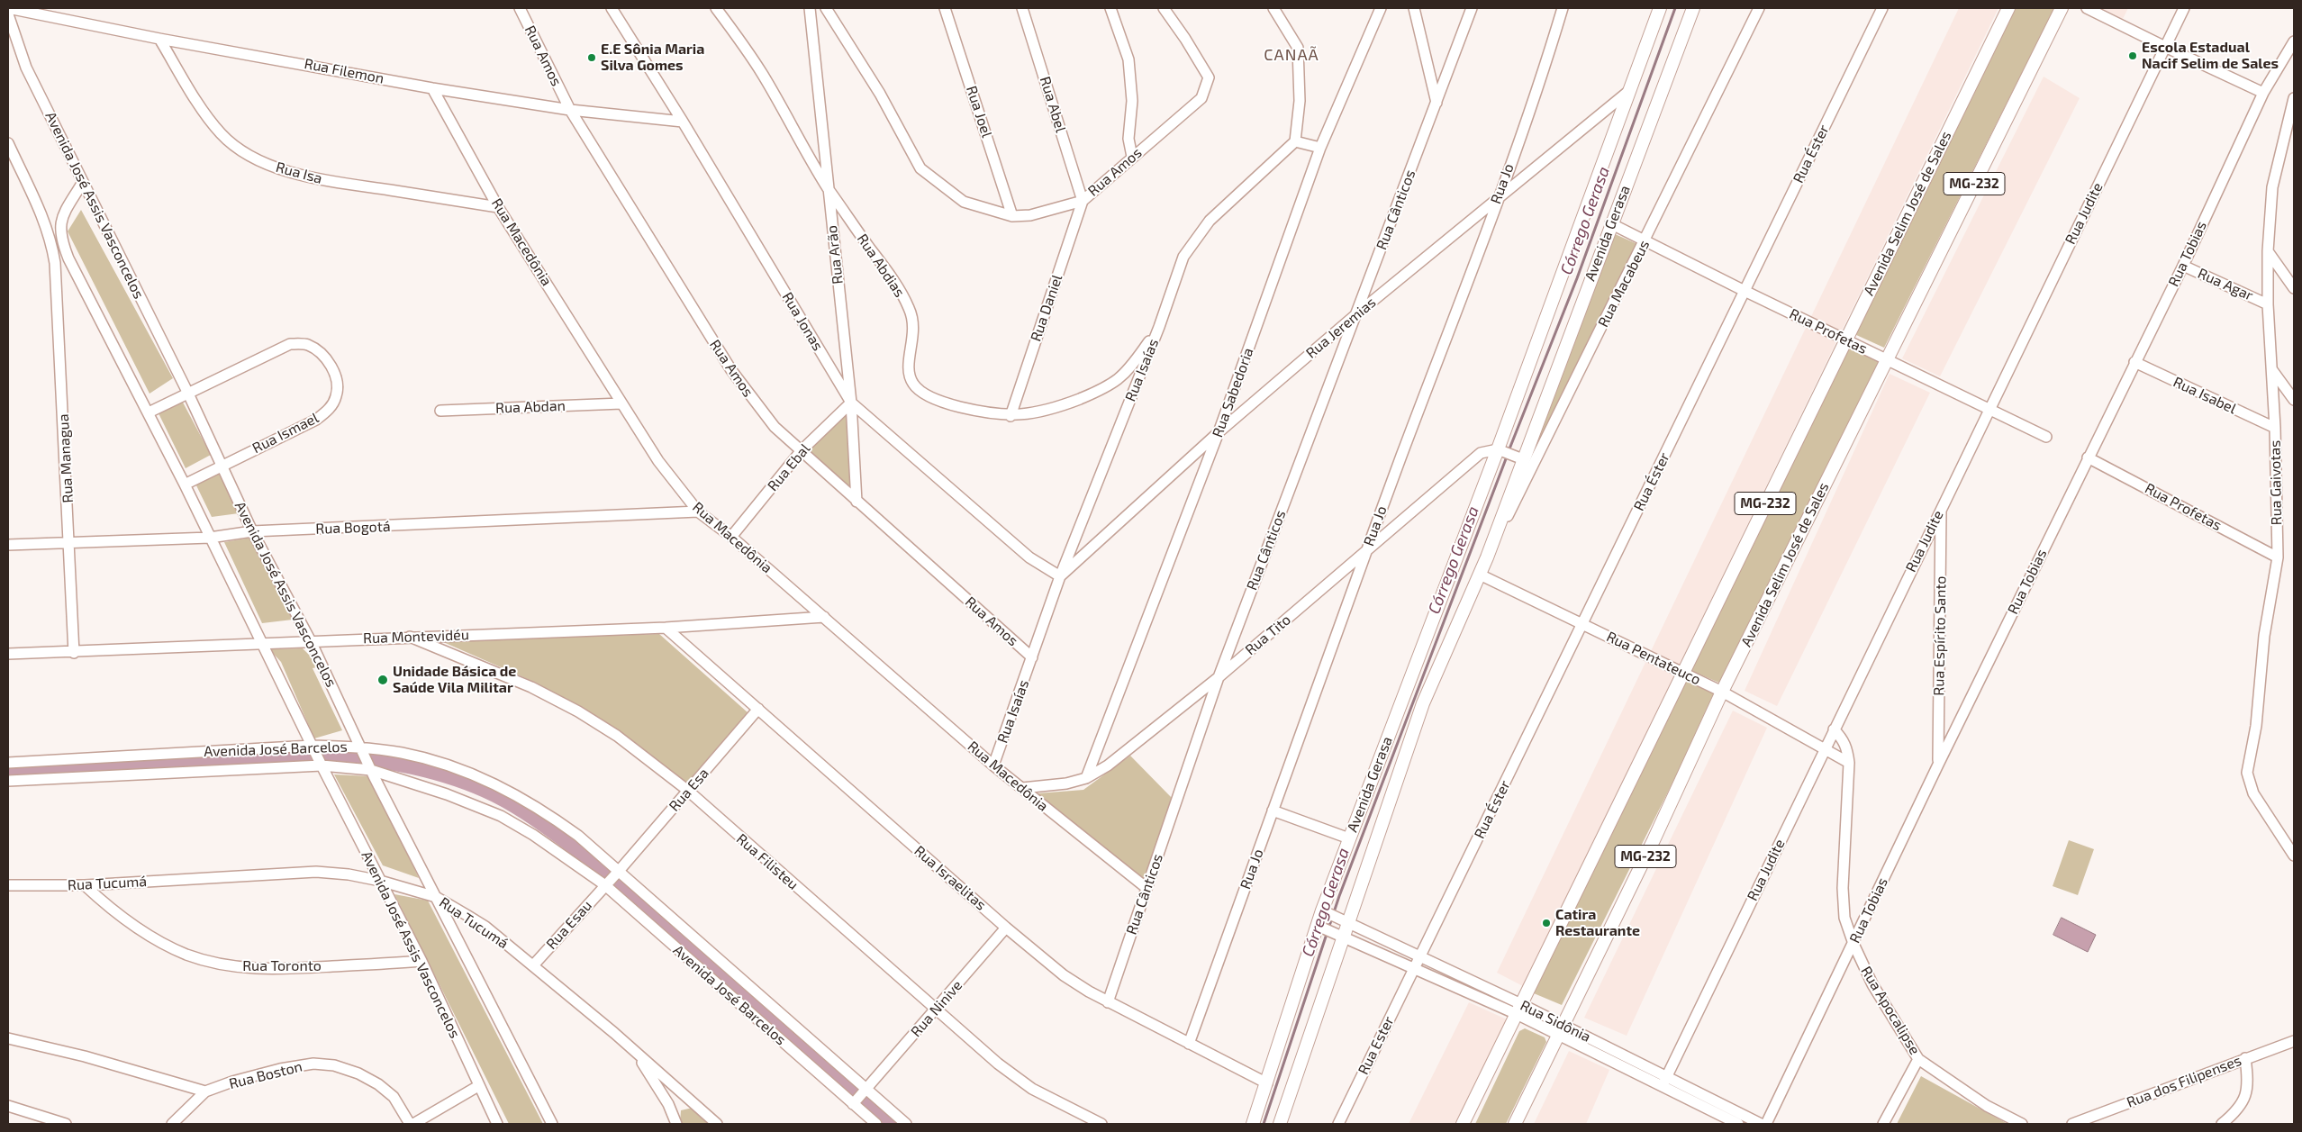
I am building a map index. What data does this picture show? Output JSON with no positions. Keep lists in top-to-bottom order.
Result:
{
  "streets": {
    "main road": ["MG-232", "Avenida Selim José de Sales", "Avenida Gerasa"],
    "street": [
      "Rua Amos",
      "Rua Filemon",
      "Rua Abel",
      "Rua Joel",
      "Rua Éster",
      "Rua Isa",
      "Rua Jo",
      "Avenida José Assis Vasconcelos",
      "Rua Cânticos",
      "Rua Judite",
      "Rua Macedônia",
      "Rua Tobias",
      "Rua Arão",
      "Rua Abdias",
      "Rua Macabeus",
      "Rua Agar",
      "Rua Daniel",
      "Rua Jonas",
      "Rua Jeremias",
      "Rua Profetas",
      "Rua Isaías",
      "Rua Sabedoria",
      "Rua Isabel",
      "Rua Abdan",
      "Rua Ismael",
      "Rua Managua",
      "Rua Ebal",
      "Rua Gaivotas",
      "Rua Bogotá",
      "Rua Tito",
      "Rua Espírito Santo",
      "Rua Montevidéu",
      "Rua Pentateuco",
      "Avenida José Barcelos",
      "Rua Esa",
      "Rua Filisteu",
      "Rua Israelitas",
      "Rua Tucumá",
      "Rua Esau",
      "Rua Toronto",
      "Rua Ninive",
      "Rua Apocalipse",
      "Rua Sidônia",
      "Rua Ester",
      "Rua Boston",
      "Rua dos Filipenses"
    ]
  },
  "crossings": [
    ["Rua Amos", "Rua Filemon"],
    ["Rua Amos", "Rua Abel"],
    ["Rua Amos", "Rua Joel"],
    ["Rua Amos", "Rua Arão"],
    ["Rua Amos", "Rua Daniel"],
    ["Rua Amos", "Rua Isaías"],
    ["Rua Amos", "Rua Ebal"],
    ["Rua Filemon", "Rua Isa"],
    ["Rua Filemon", "Rua Macedônia"],
    ["Rua Filemon", "Rua Jonas"],
    ["Rua Abel", "Rua Daniel"],
    ["Rua Éster", "Rua Profetas"],
    ["Rua Éster", "Rua Pentateuco"],
    ["Rua Éster", "Rua Sidônia"],
    ["Rua Éster", "Rua Ester"],
    ["Rua Isa", "Rua Macedônia"],
    ["Rua Jo", "Rua Jeremias"],
    ["Rua Jo", "Rua Tito"],
    ["Rua Jo", "Rua Israelitas"],
    ["Avenida José Assis Vasconcelos", "Rua Ismael"],
    ["Avenida José Assis Vasconcelos", "Rua Bogotá"],
    ["Avenida José Assis Vasconcelos", "Rua Montevidéu"],
    ["Avenida José Assis Vasconcelos", "Avenida José Barcelos"],
    ["Avenida José Assis Vasconcelos", "Rua Tucumá"],
    ["Avenida José Assis Vasconcelos", "Rua Toronto"],
    ["Rua Cânticos", "Rua Macedônia"],
    ["Rua Cânticos", "Rua Jeremias"],
    ["Rua Cânticos", "Rua Tito"],
    ["Rua Cânticos", "Rua Israelitas"],
    ["Avenida Selim José de Sales", "Rua Profetas"],
    ["Avenida Selim José de Sales", "Rua Pentateuco"],
    ["Avenida Selim José de Sales", "Rua Sidônia"],
    ["Rua Judite", "Rua Profetas"],
    ["Rua Judite", "Rua Espírito Santo"],
    ["Rua Judite", "Rua Pentateuco"],
    ["Rua Judite", "Rua Apocalipse"],
    ["Rua Judite", "Rua Sidônia"],
    ["Avenida Gerasa", "Rua Macabeus"],
    ["Avenida Gerasa", "Rua Jeremias"],
    ["Avenida Gerasa", "Rua Profetas"],
    ["Avenida Gerasa", "Rua Tito"],
    ["Avenida Gerasa", "Rua Pentateuco"],
    ["Avenida Gerasa", "Rua Israelitas"],
    ["Avenida Gerasa", "Rua Sidônia"],
    ["Rua Macedônia", "Rua Isaías"],
    ["Rua Macedônia", "Rua Abdan"],
    ["Rua Macedônia", "Rua Ebal"],
    ["Rua Macedônia", "Rua Bogotá"],
    ["Rua Macedônia", "Rua Tito"],
    ["Rua Macedônia", "Rua Montevidéu"],
    ["Rua Tobias", "Rua Agar"],
    ["Rua Tobias", "Rua Profetas"],
    ["Rua Tobias", "Rua Isabel"],
    ["Rua Tobias", "Rua Espírito Santo"],
    ["Rua Tobias", "Rua Apocalipse"],
    ["Rua Arão", "Rua Abdias"],
    ["Rua Arão", "Rua Jonas"],
    ["Rua Arão", "Rua Ebal"],
    ["Rua Abdias", "Rua Daniel"],
    ["Rua Abdias", "Rua Isaías"],
    ["Rua Macabeus", "Rua Profetas"],
    ["Rua Agar", "Rua Gaivotas"],
    ["Rua Jonas", "Rua Jeremias"],
    ["Rua Jonas", "Rua Isaías"],
    ["Rua Jonas", "Rua Ebal"],
    ["Rua Jeremias", "Rua Isaías"],
    ["Rua Jeremias", "Rua Sabedoria"],
    ["Rua Profetas", "Rua Gaivotas"],
    ["Rua Sabedoria", "Rua Tito"],
    ["Rua Isabel", "Rua Gaivotas"],
    ["Rua Managua", "Rua Bogotá"],
    ["Rua Managua", "Rua Montevidéu"],
    ["Rua Montevidéu", "Rua Filisteu"],
    ["Rua Montevidéu", "Rua Israelitas"],
    ["Avenida José Barcelos", "Rua Esa"],
    ["Avenida José Barcelos", "Rua Esau"],
    ["Avenida José Barcelos", "Rua Ninive"],
    ["Rua Esa", "Rua Filisteu"],
    ["Rua Esa", "Rua Israelitas"],
    ["Rua Esa", "Rua Esau"],
    ["Rua Filisteu", "Rua Ninive"],
    ["Rua Israelitas", "Rua Ninive"],
    ["Rua Tucumá", "Rua Esau"],
    ["Rua Tucumá", "Rua Toronto"],
    ["Rua Sidônia", "Rua Ester"]
  ],
  "districts": ["CANAÃ"],
  "water": ["Córrego Gerasa"],
  "places": [
    "Escola Estadual Nacif Selim de Sales",
    "E.E Sônia Maria Silva Gomes",
    "Unidade Básica de Saúde Vila Militar",
    "Catira Restaurante"
  ]
}
